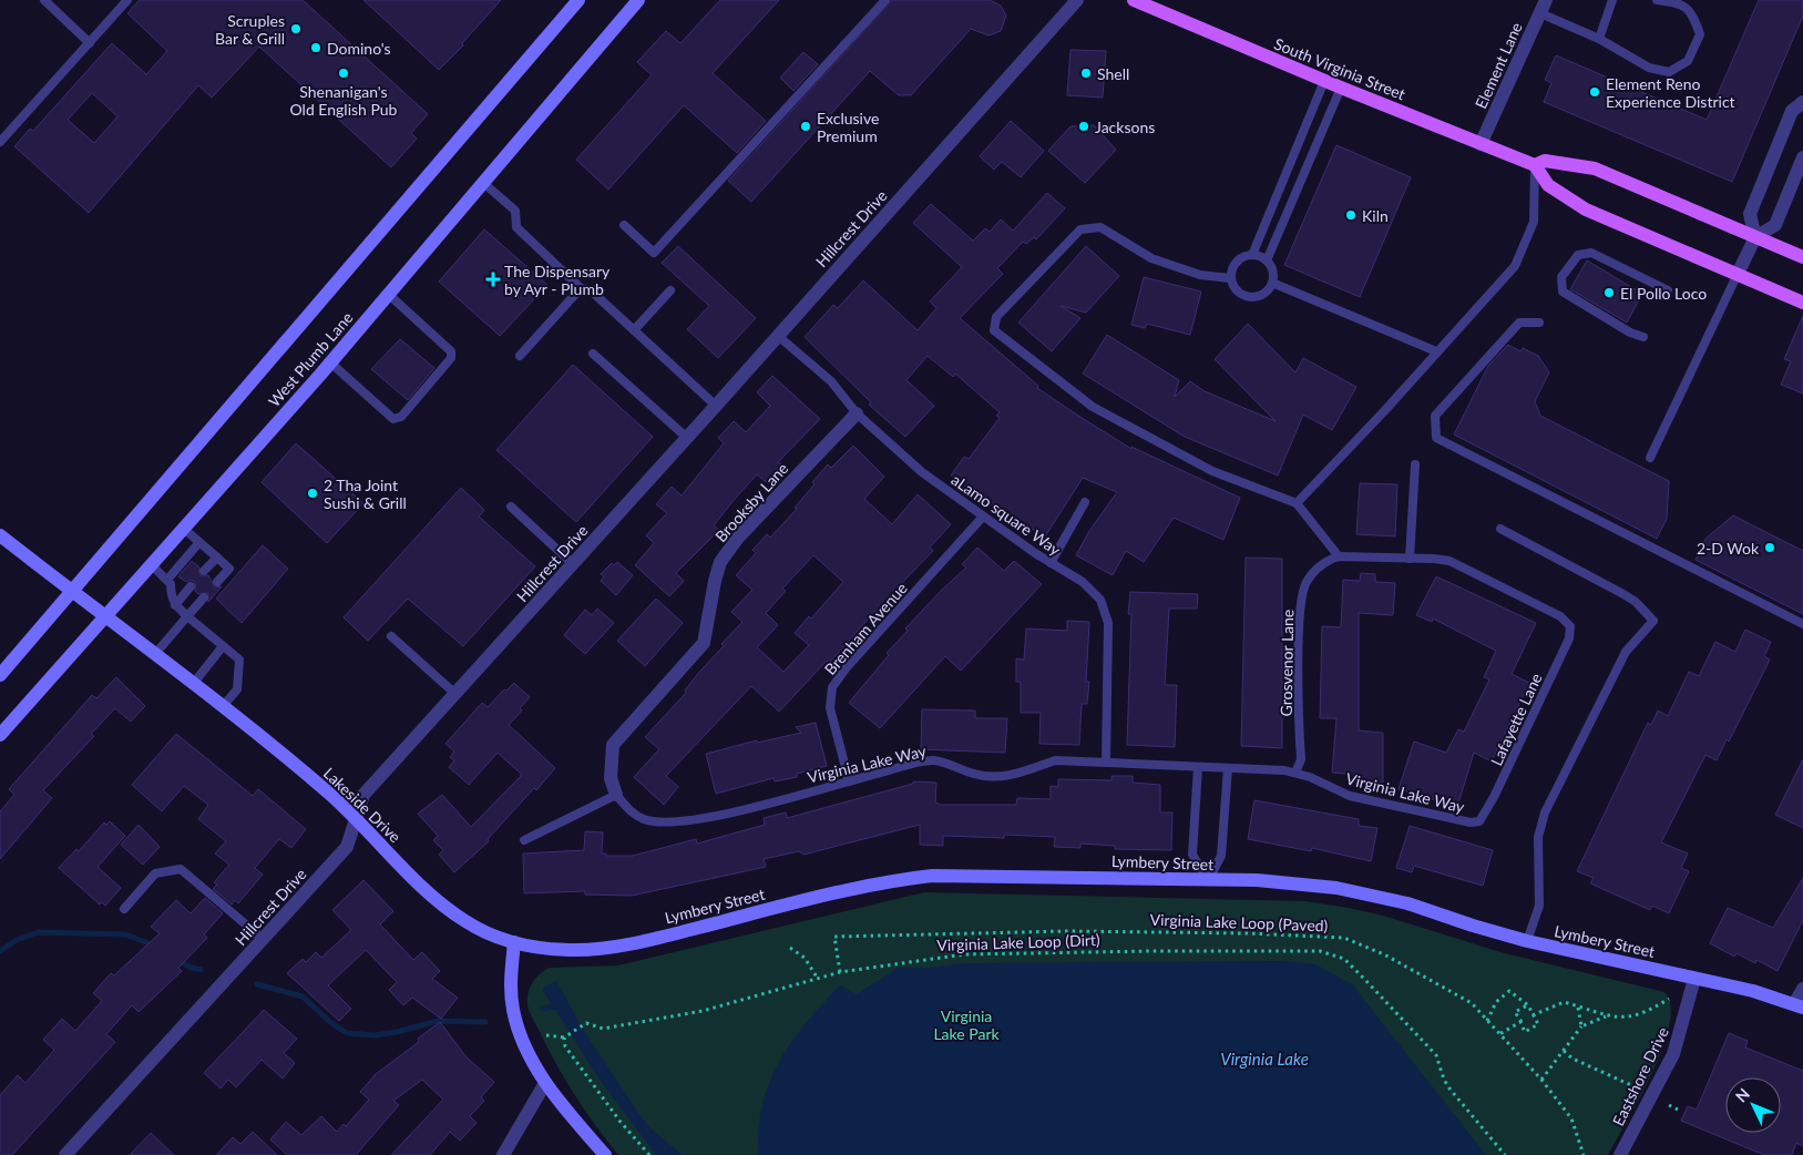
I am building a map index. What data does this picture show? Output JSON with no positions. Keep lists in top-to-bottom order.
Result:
{
  "streets": {
    "main road": ["South Virginia Street"],
    "street": [
      "Element Lane",
      "Hillcrest Drive",
      "West Plumb Lane",
      "Brooksby Lane",
      "Lakeside Drive",
      "Lymbery Street",
      "Eastshore Drive"
    ],
    "lane": [
      "aLamo square Way",
      "Brenham Avenue",
      "Grosvenor Lane",
      "Lafayette Lane",
      "Virginia Lake Way"
    ],
    "path": ["Virginia Lake Loop (Paved)", "Virginia Lake Loop (Dirt)"]
  },
  "crossings": [
    ["Element Lane", "South Virginia Street"],
    ["Hillcrest Drive", "aLamo square Way"],
    ["Hillcrest Drive", "Lakeside Drive"],
    ["West Plumb Lane", "Lakeside Drive"],
    ["Brooksby Lane", "aLamo square Way"],
    ["Brooksby Lane", "Virginia Lake Way"],
    ["aLamo square Way", "Brenham Avenue"],
    ["aLamo square Way", "Virginia Lake Way"],
    ["Brenham Avenue", "Virginia Lake Way"],
    ["Grosvenor Lane", "Virginia Lake Way"],
    ["Lafayette Lane", "Virginia Lake Way"],
    ["Lakeside Drive", "Lymbery Street"],
    ["Lymbery Street", "Eastshore Drive"],
    ["Virginia Lake Loop (Paved)", "Virginia Lake Loop (Dirt)"]
  ],
  "water": ["Virginia Lake"],
  "parks": ["Virginia Lake Park"],
  "places": {
    "other": [
      "Scruples Bar & Grill",
      "Domino's",
      "Shenanigan's Old English Pub",
      "Shell",
      "Element Reno Experience District",
      "Exclusive Premium",
      "Jacksons",
      "Kiln",
      "El Pollo Loco",
      "2 Tha Joint Sushi & Grill",
      "2-D Wok"
    ],
    "health": ["The Dispensary by Ayr - Plumb"]
  },
  "north": "top left"
}
